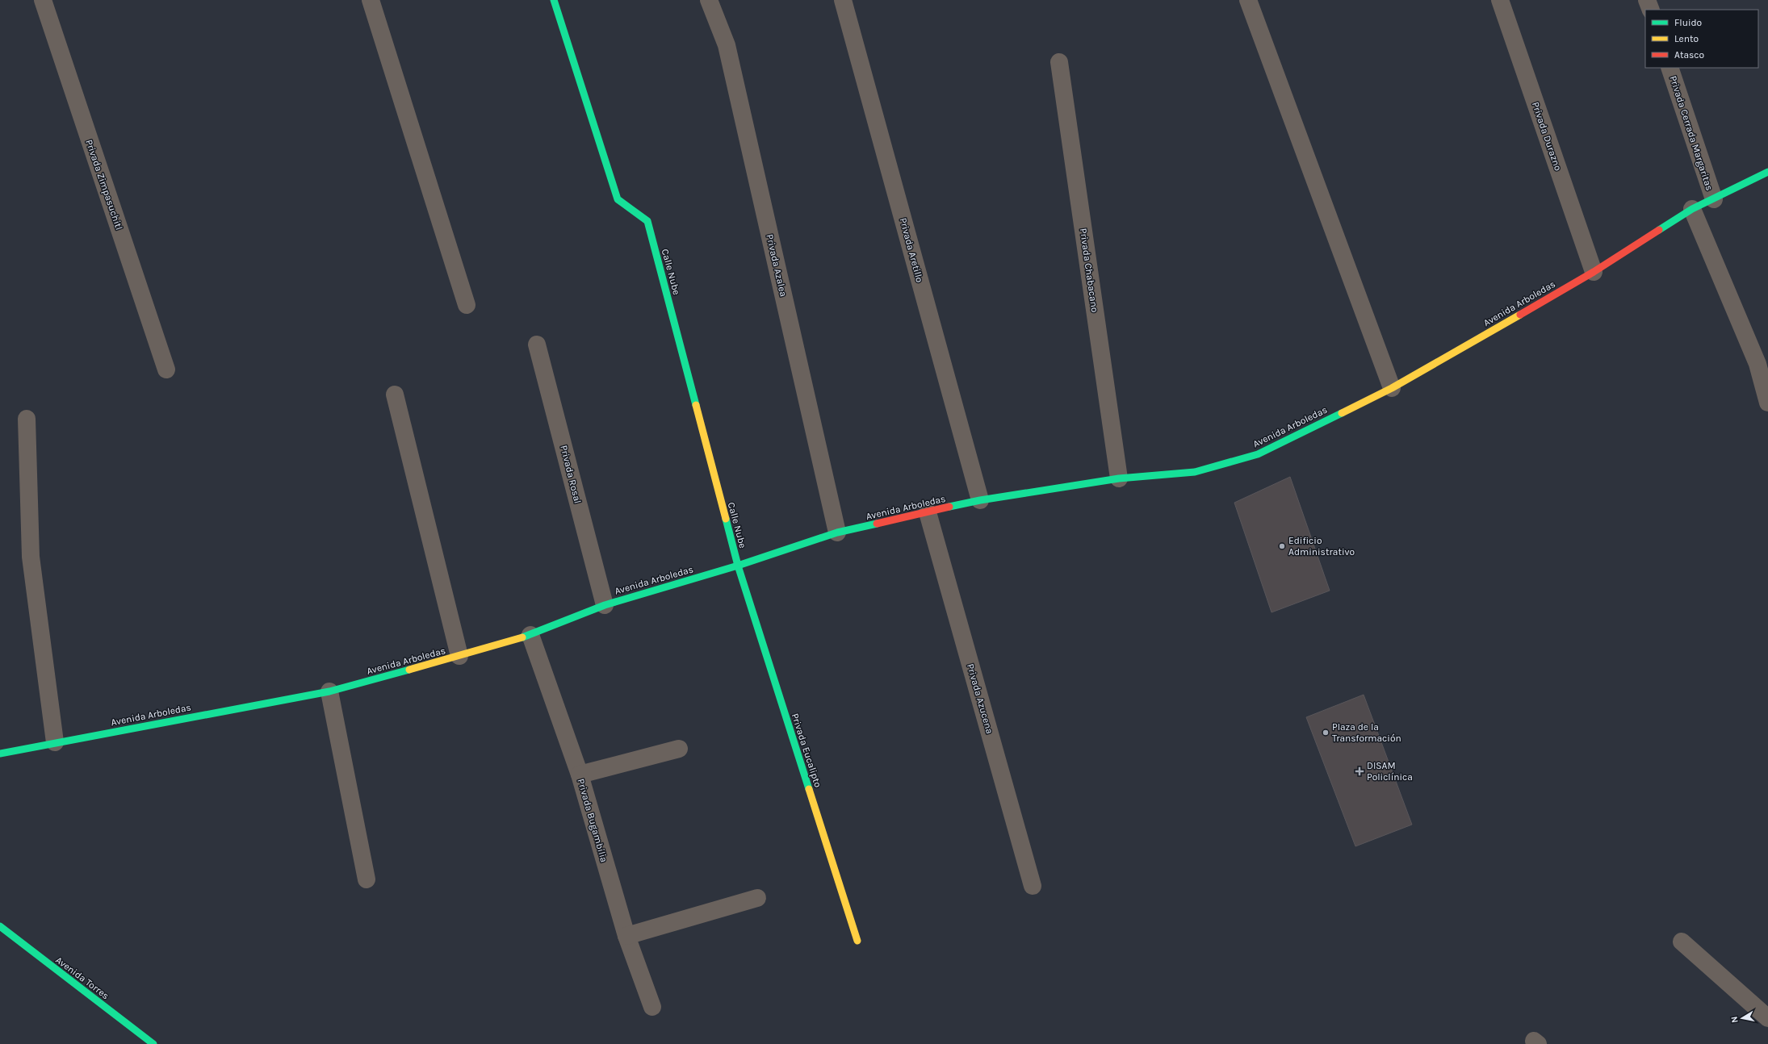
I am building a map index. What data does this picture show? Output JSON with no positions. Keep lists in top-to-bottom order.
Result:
{
  "streets": {
    "main road": [
      "Calle Nube",
      "Avenida Arboledas",
      "Privada Eucalipto",
      "Avenida Torres"
    ],
    "street": [
      "Privada Cerrada Margaritas",
      "Privada Durazno",
      "Privada Zimpasuchitl",
      "Privada Aretillo",
      "Privada Azalea",
      "Privada Chabacano",
      "Privada Rosal",
      "Privada Azucena",
      "Privada Bugambilia"
    ]
  },
  "crossings": [
    ["Privada Cerrada Margaritas", "Avenida Arboledas"],
    ["Privada Durazno", "Avenida Arboledas"],
    ["Privada Aretillo", "Avenida Arboledas"],
    ["Privada Azalea", "Avenida Arboledas"],
    ["Privada Chabacano", "Avenida Arboledas"],
    ["Calle Nube", "Avenida Arboledas"],
    ["Calle Nube", "Privada Eucalipto"],
    ["Avenida Arboledas", "Privada Rosal"],
    ["Avenida Arboledas", "Privada Azucena"],
    ["Avenida Arboledas", "Privada Eucalipto"],
    ["Avenida Arboledas", "Privada Bugambilia"]
  ],
  "places": {
    "other": ["Edificio Administrativo", "Plaza de la Transformación"],
    "health": ["DISAM Policlínica"]
  },
  "legend": ["Fluido", "Lento", "Atasco"],
  "north": "left"
}
